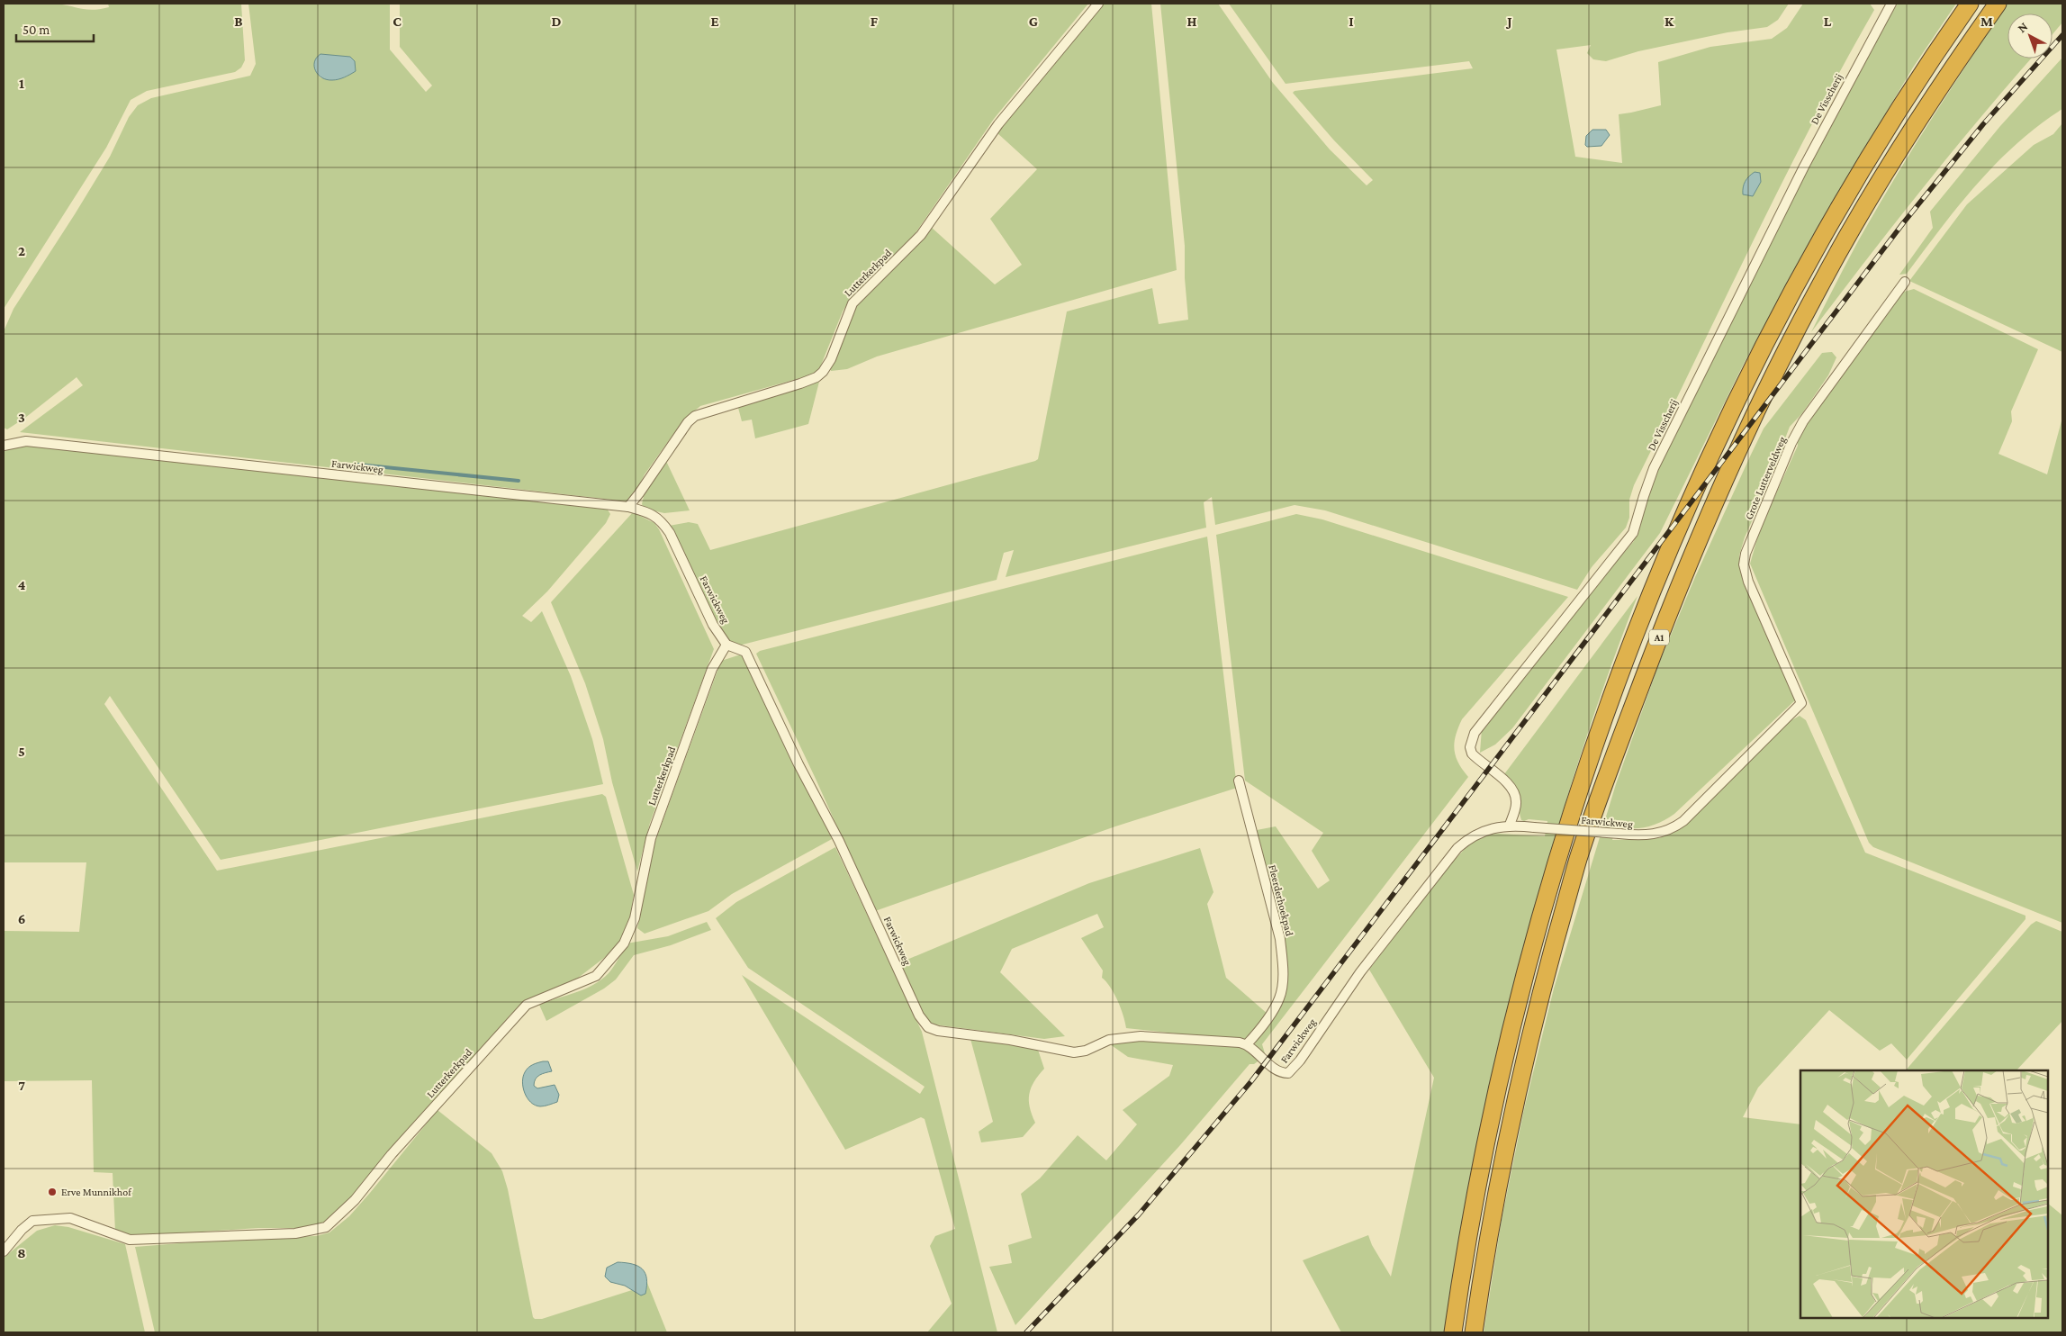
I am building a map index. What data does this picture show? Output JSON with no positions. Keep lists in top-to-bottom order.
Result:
{
  "streets": {
    "highway": ["A1"],
    "street": [
      "De Visscherij",
      "Lutterkerkpad",
      "Farwickweg",
      "Grote Lutterveldweg",
      "Fleerderhoekpad"
    ]
  },
  "crossings": [
    ["De Visscherij", "Farwickweg"],
    ["Lutterkerkpad", "Farwickweg"],
    ["Farwickweg", "Grote Lutterveldweg"],
    ["Farwickweg", "Fleerderhoekpad"]
  ],
  "places": ["Erve Munnikhof"],
  "scale_bar": "50 m",
  "north": "top left",
  "grid": {
    "columns": [
      "B",
      "C",
      "D",
      "E",
      "F",
      "G",
      "H",
      "I",
      "J",
      "K",
      "L",
      "M"
    ],
    "rows": [
      "1",
      "2",
      "3",
      "4",
      "5",
      "6",
      "7",
      "8"
    ]
  }
}
